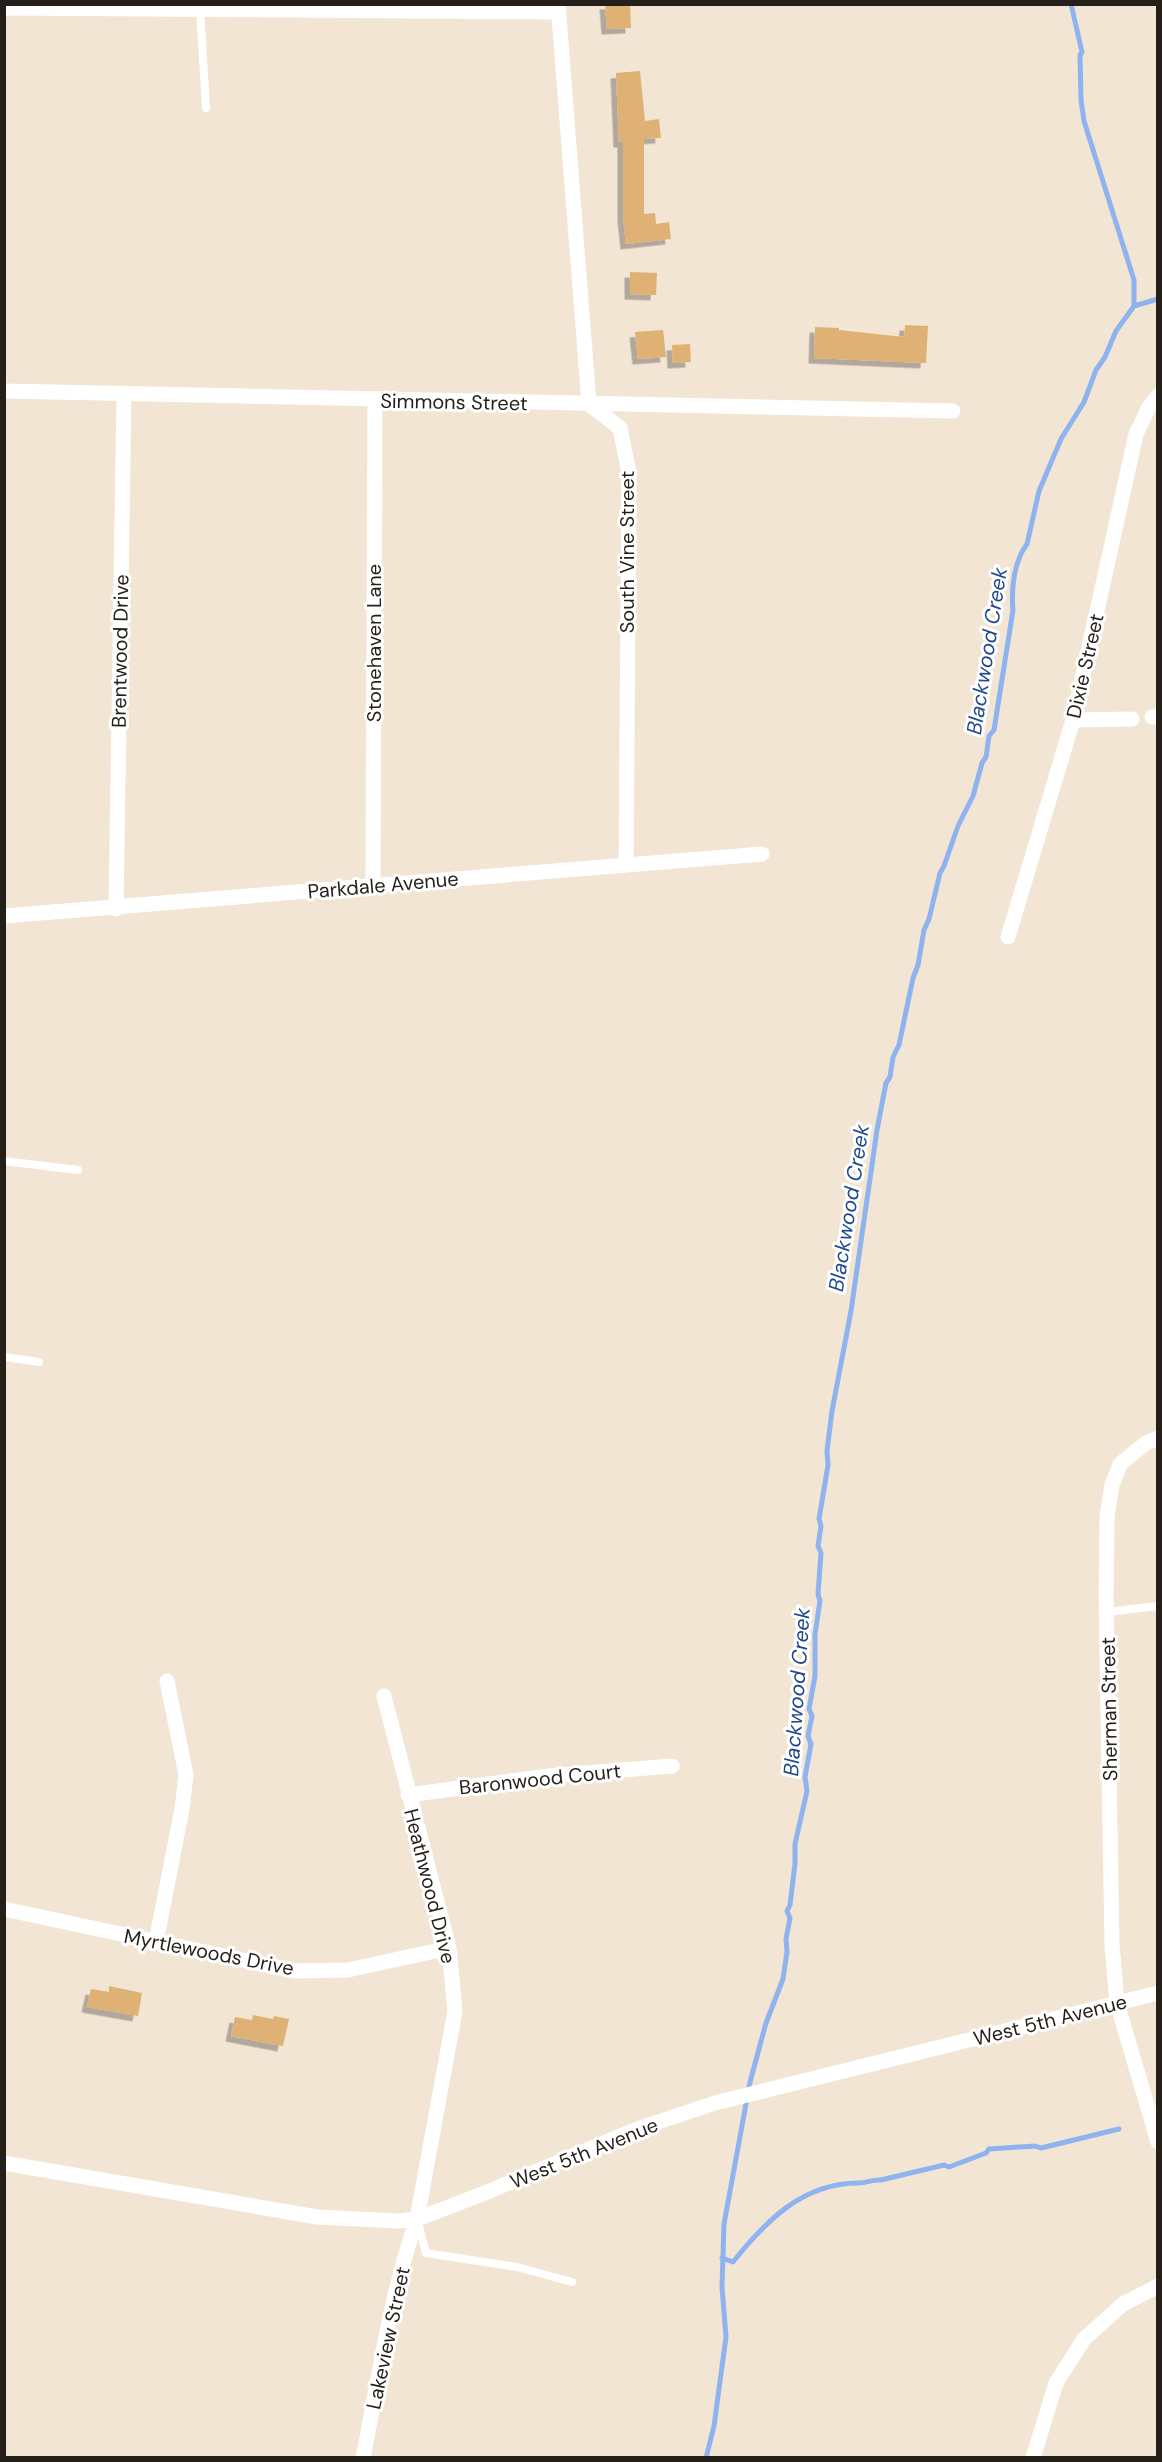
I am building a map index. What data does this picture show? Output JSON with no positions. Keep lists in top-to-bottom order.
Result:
{
  "streets": {
    "street": [
      "Simmons Street",
      "South Vine Street",
      "Stonehaven Lane",
      "Brentwood Drive",
      "Dixie Street",
      "Parkdale Avenue",
      "Sherman Street",
      "Baronwood Court",
      "Heathwood Drive",
      "Myrtlewoods Drive",
      "West 5th Avenue",
      "Lakeview Street"
    ]
  },
  "crossings": [
    ["Simmons Street", "South Vine Street"],
    ["Simmons Street", "Stonehaven Lane"],
    ["Simmons Street", "Brentwood Drive"],
    ["South Vine Street", "Parkdale Avenue"],
    ["Stonehaven Lane", "Parkdale Avenue"],
    ["Brentwood Drive", "Parkdale Avenue"],
    ["Sherman Street", "West 5th Avenue"],
    ["Baronwood Court", "Heathwood Drive"],
    ["Heathwood Drive", "Myrtlewoods Drive"],
    ["Heathwood Drive", "West 5th Avenue"],
    ["Heathwood Drive", "Lakeview Street"],
    ["West 5th Avenue", "Lakeview Street"]
  ],
  "water": ["Blackwood Creek"]
}
